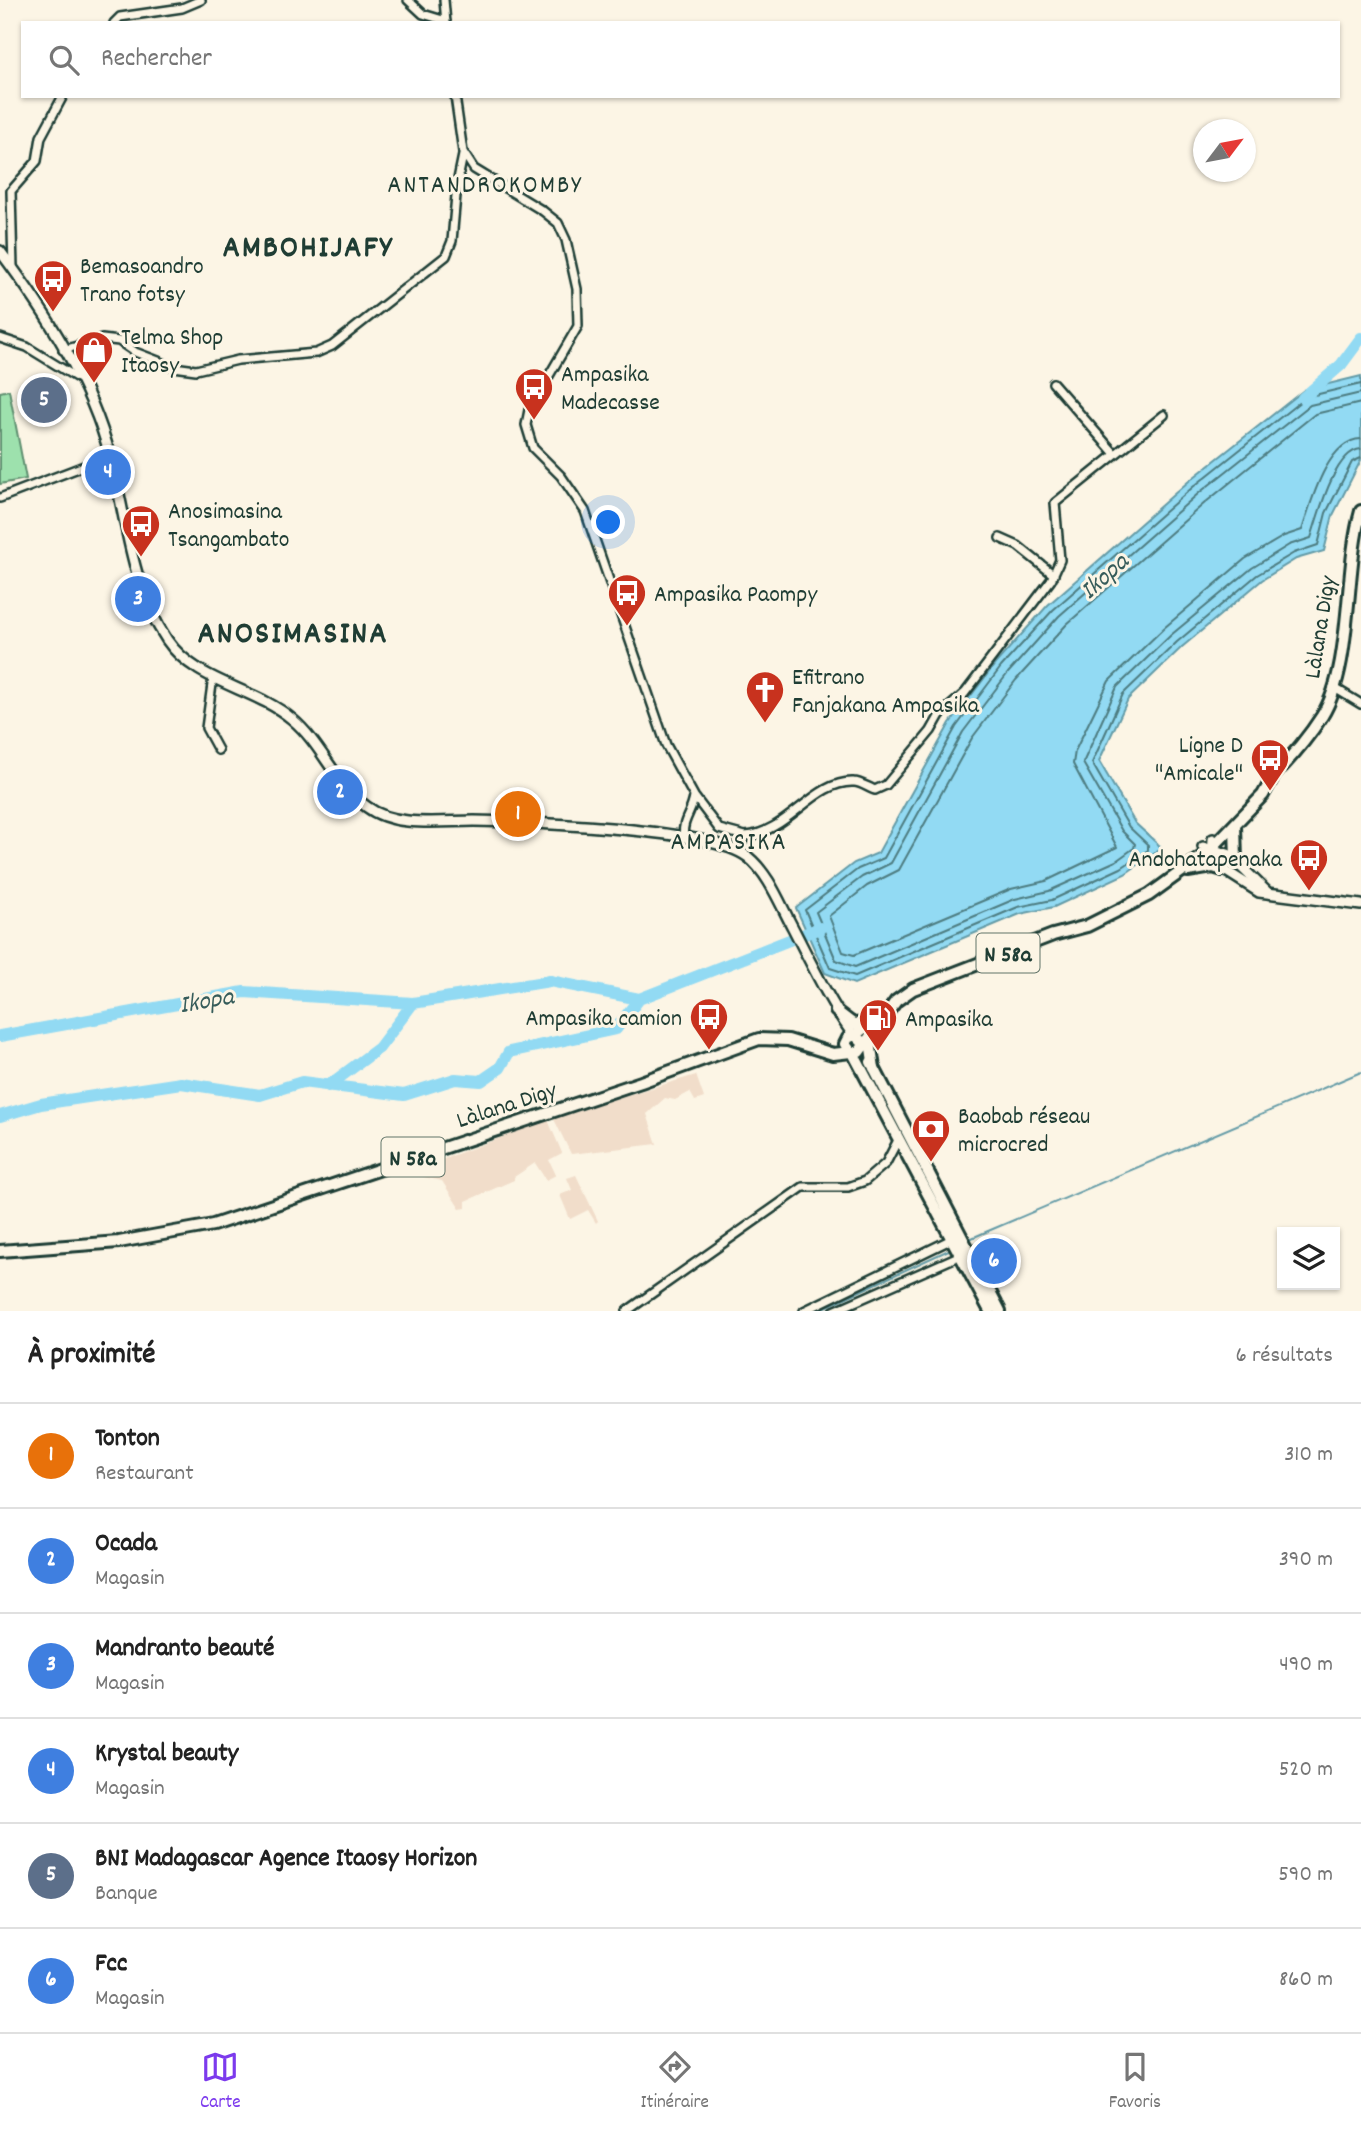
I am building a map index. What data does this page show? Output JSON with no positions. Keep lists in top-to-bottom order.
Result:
{
  "streets": {
    "main road": ["Làlana Digy", "N 58a"]
  },
  "crossings": [
    ["Làlana Digy", "N 58a"]
  ],
  "districts": [
    "ANTANDROKOMBY",
    "AMBOHIJAFY",
    "ANOSIMASINA",
    "AMPASIKA"
  ],
  "water": ["Ikopa"],
  "places": {
    "bus stop": [
      "Bemasoandro Trano fotsy",
      "Ampasika Madecasse",
      "Anosimasina Tsangambato",
      "Ampasika Paompy",
      "Ligne D \"Amicale\"",
      "Andohatapenaka",
      "Ampasika camion"
    ],
    "shop": ["Telma Shop Itaosy"],
    "church": ["Efitrano Fanjakana Ampasika"],
    "fuel station": ["Ampasika"],
    "bank": ["Baobab réseau microcred"]
  },
  "north": "top right",
  "page": {
    "search": "Rechercher",
    "pins": [
      "5",
      "4",
      "3",
      "2",
      "1",
      "6"
    ],
    "heading": ["À proximité", "6 résultats"],
    "list": [
      {
        "mark": "1",
        "name": "Tonton",
        "note": "Restaurant",
        "value": "310 m"
      },
      {
        "mark": "2",
        "name": "Ocada",
        "note": "Magasin",
        "value": "390 m"
      },
      {
        "mark": "3",
        "name": "Mandranto beauté",
        "note": "Magasin",
        "value": "490 m"
      },
      {
        "mark": "4",
        "name": "Krystal beauty",
        "note": "Magasin",
        "value": "520 m"
      },
      {
        "mark": "5",
        "name": "BNI Madagascar Agence Itaosy Horizon",
        "note": "Banque",
        "value": "590 m"
      },
      {
        "mark": "6",
        "name": "Fcc",
        "note": "Magasin",
        "value": "860 m"
      }
    ],
    "nav": ["Carte", "Itinéraire", "Favoris"]
  }
}
